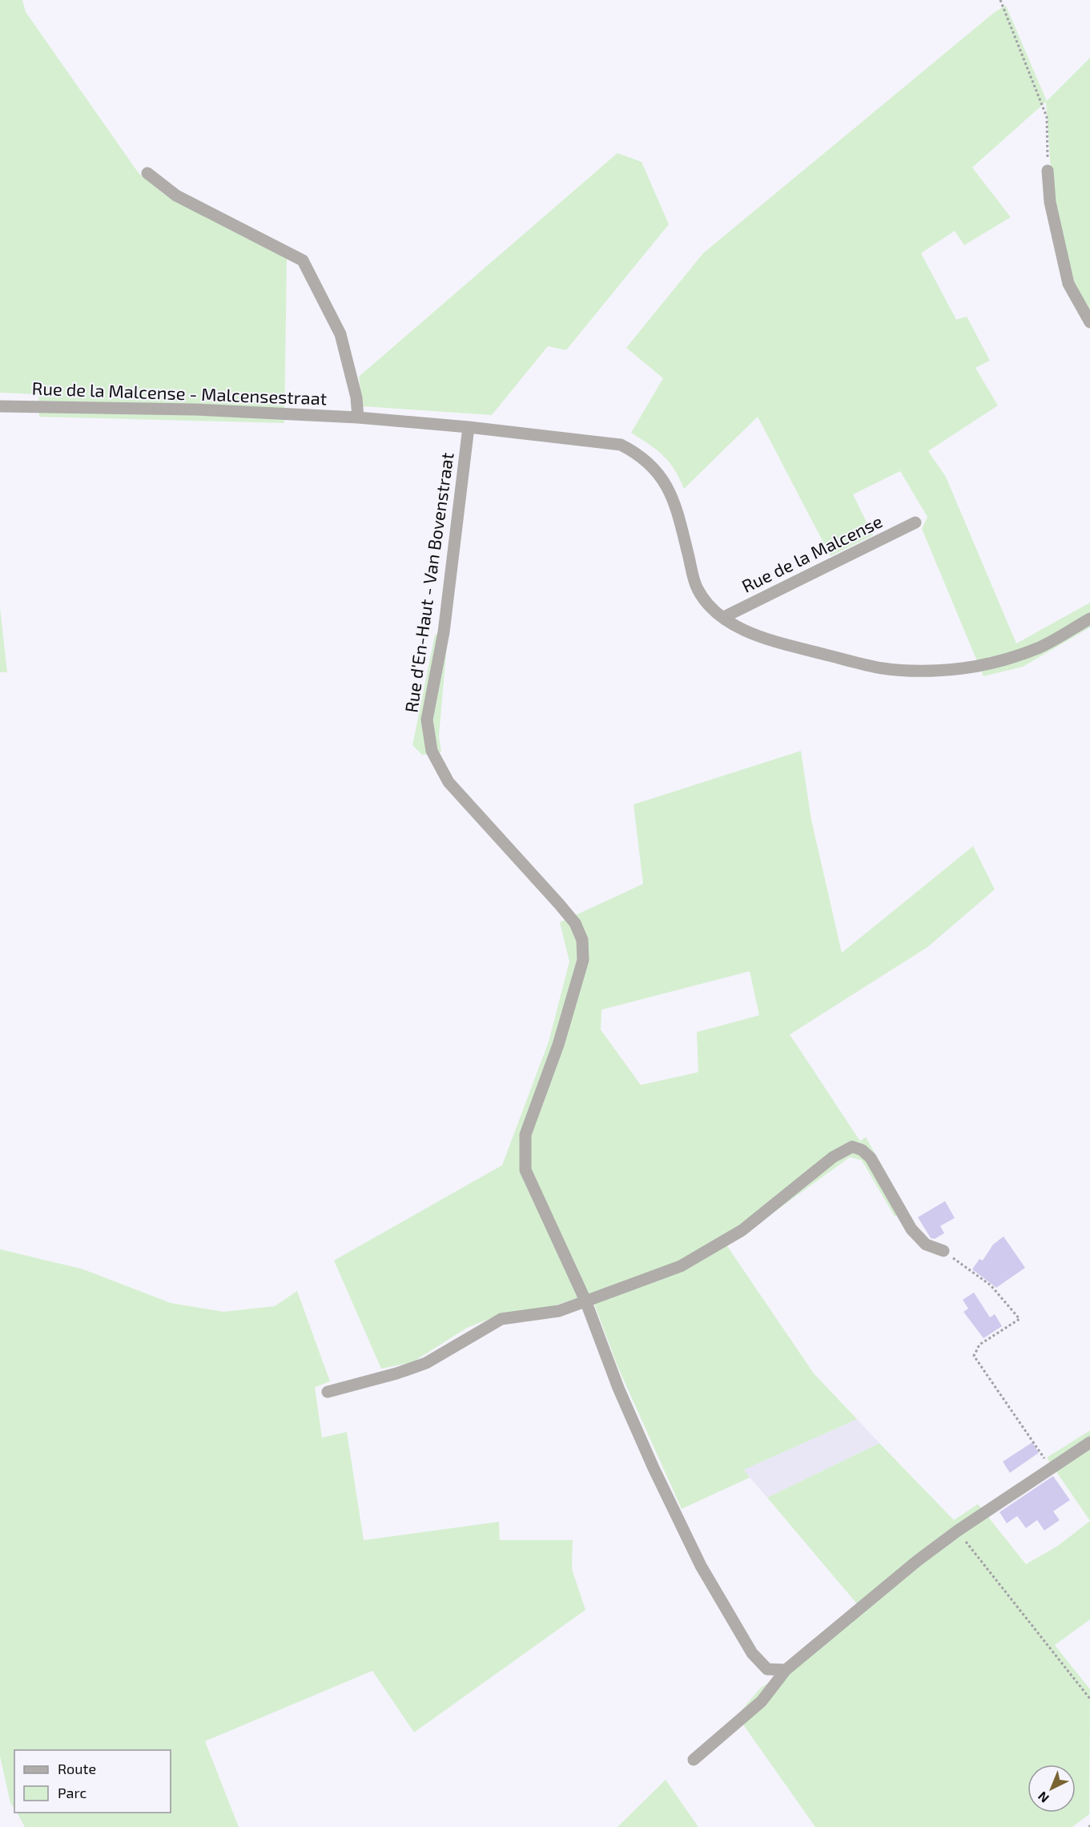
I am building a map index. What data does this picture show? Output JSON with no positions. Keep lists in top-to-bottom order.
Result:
{
  "streets": {
    "street": ["Rue de la Malcense - Malcensestraat", "Rue de la Malcense", "Rue d'En-Haut - Van Bovenstraat"]
  },
  "crossings": [
    ["Rue de la Malcense - Malcensestraat", "Rue de la Malcense"],
    ["Rue de la Malcense - Malcensestraat", "Rue d'En-Haut - Van Bovenstraat"]
  ],
  "legend": ["Route", "Parc"],
  "north": "bottom left"
}
